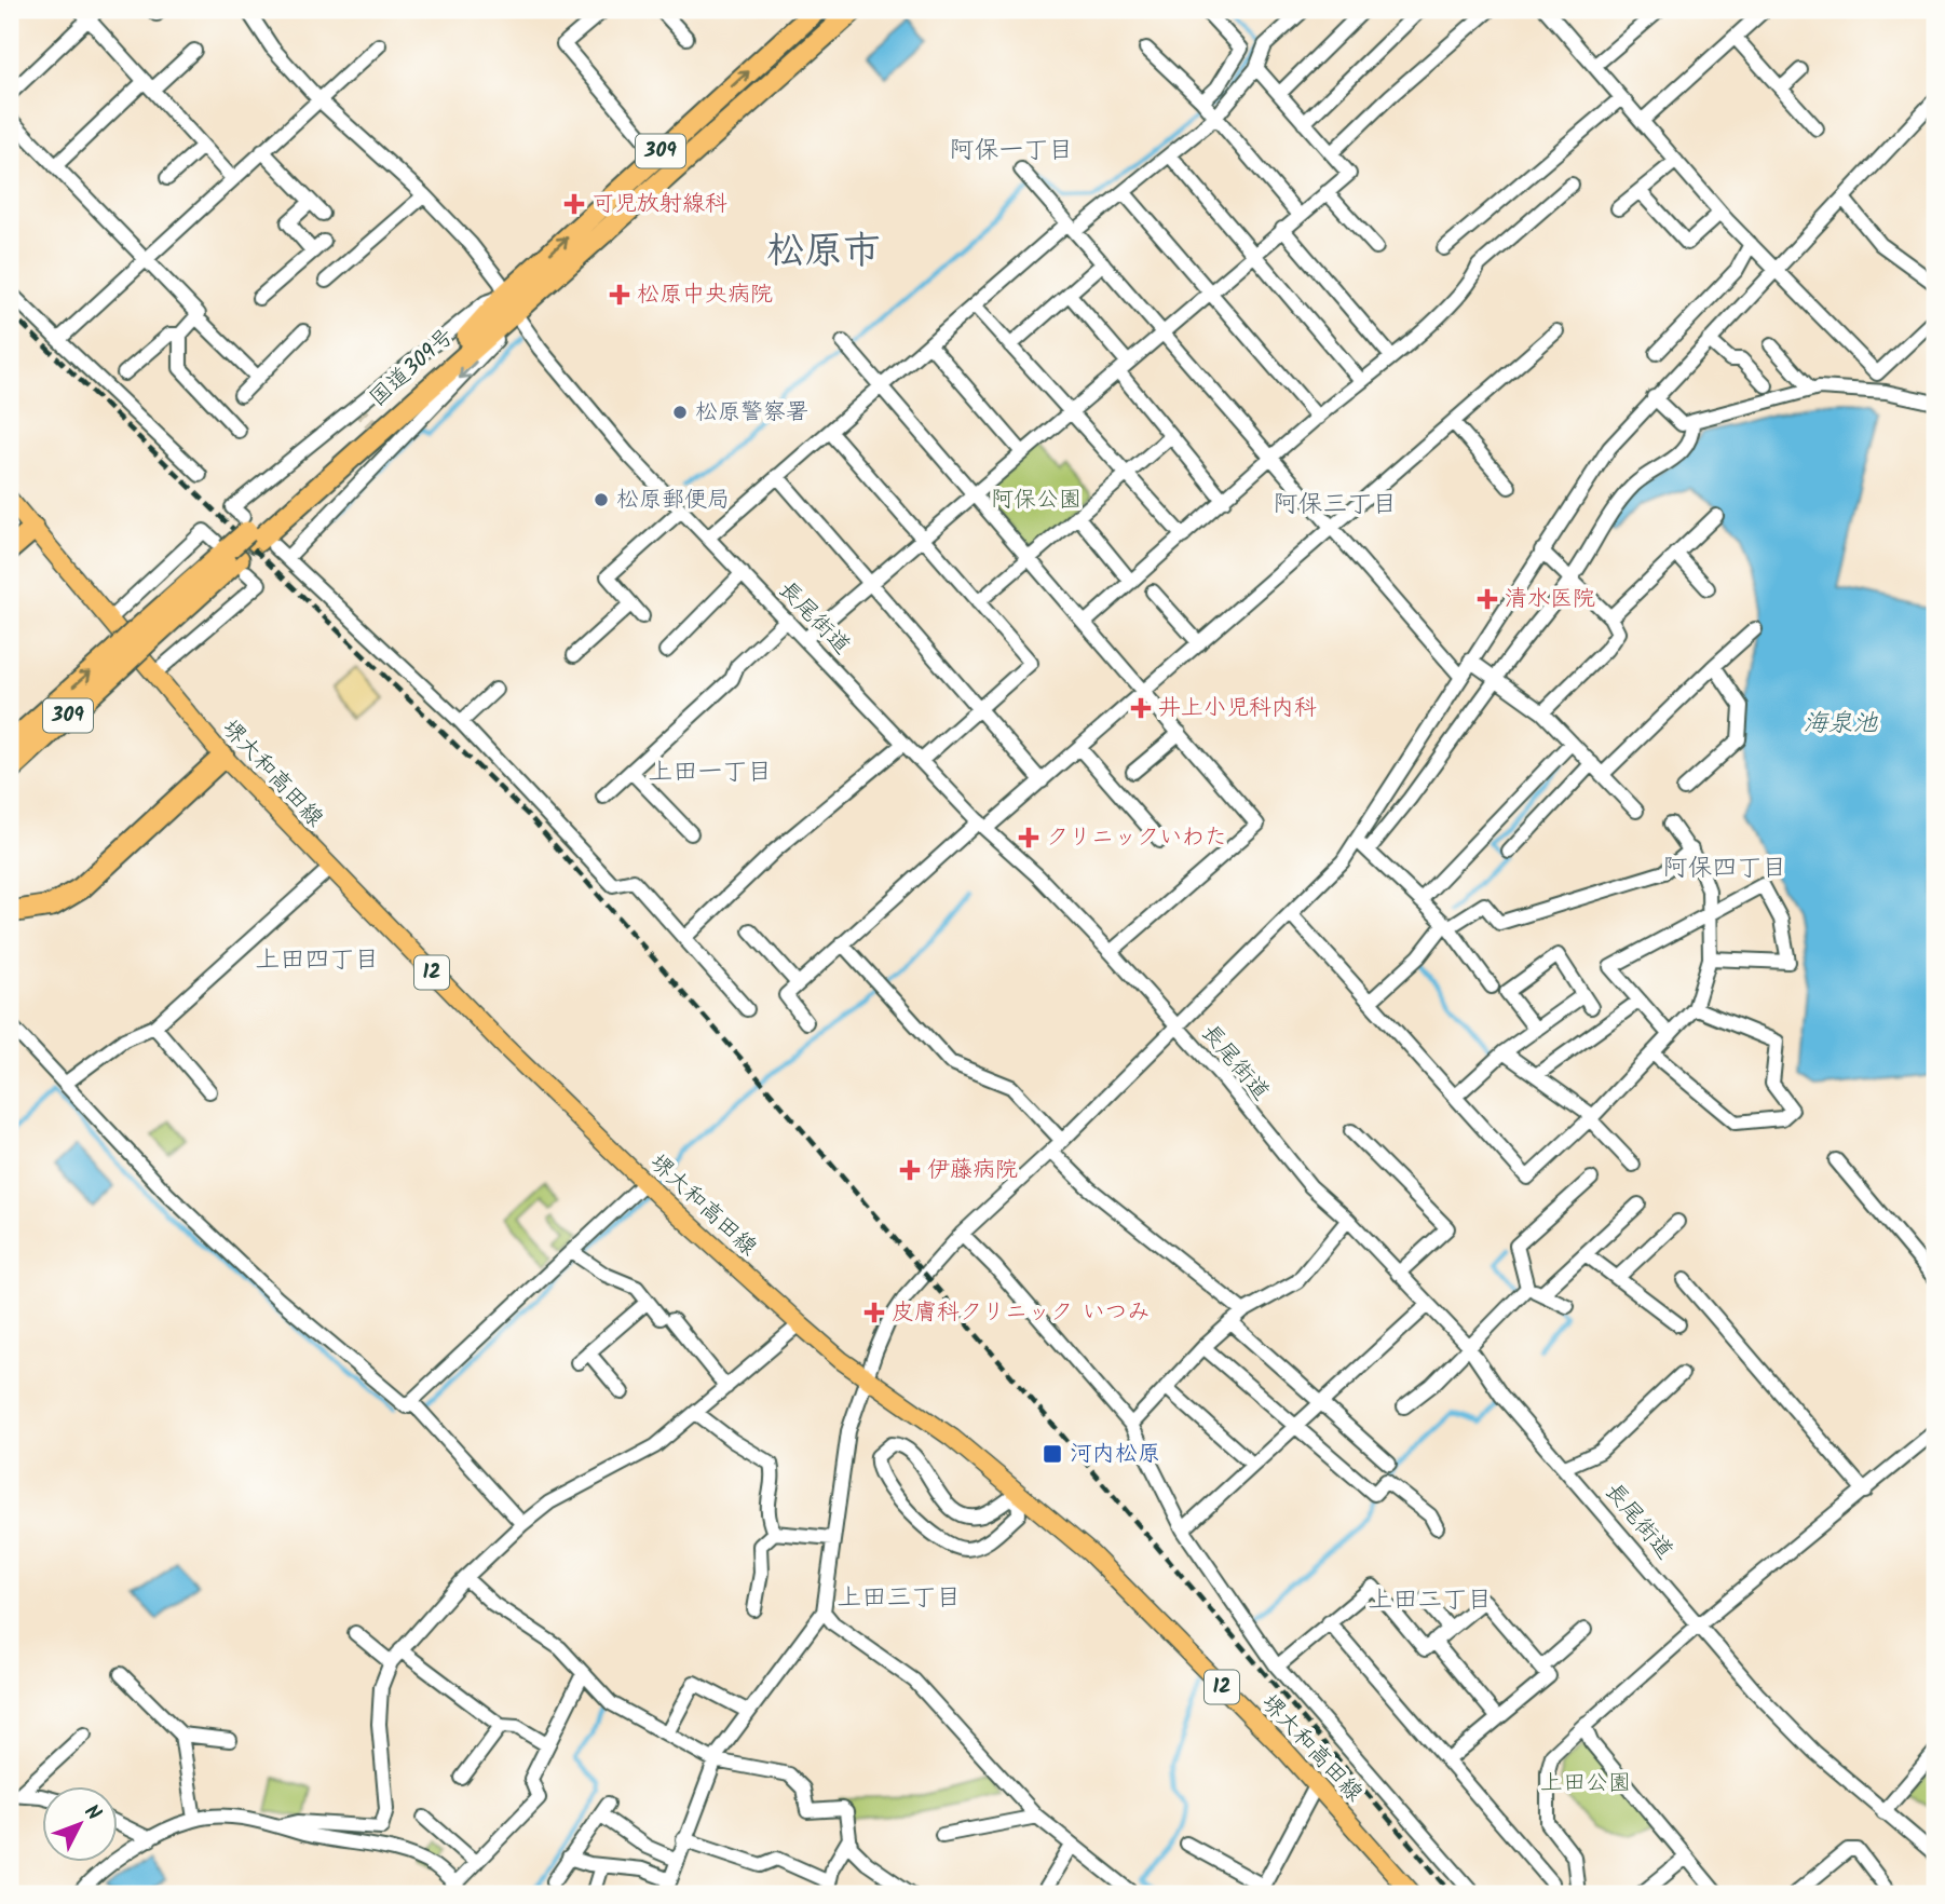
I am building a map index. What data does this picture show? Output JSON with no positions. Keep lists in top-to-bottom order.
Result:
{
  "streets": {
    "highway": ["309", "国道309号"],
    "main road": ["堺大和高田線", "12"],
    "street": ["長尾街道"]
  },
  "crossings": [
    ["国道309号", "長尾街道"]
  ],
  "districts": [
    "阿保一丁目",
    "松原市",
    "阿保三丁目",
    "上田一丁目",
    "阿保四丁目",
    "上田四丁目",
    "上田三丁目",
    "上田二丁目"
  ],
  "water": ["海泉池"],
  "parks": ["阿保公園", "上田公園"],
  "places": {
    "health": [
      "可児放射線科",
      "松原中央病院",
      "清水医院",
      "井上小児科内科",
      "クリニックいわた",
      "伊藤病院",
      "皮膚科クリニック いつみ"
    ],
    "other": ["松原警察署", "松原郵便局"],
    "transit": ["河内松原"]
  },
  "north": "top right"
}
